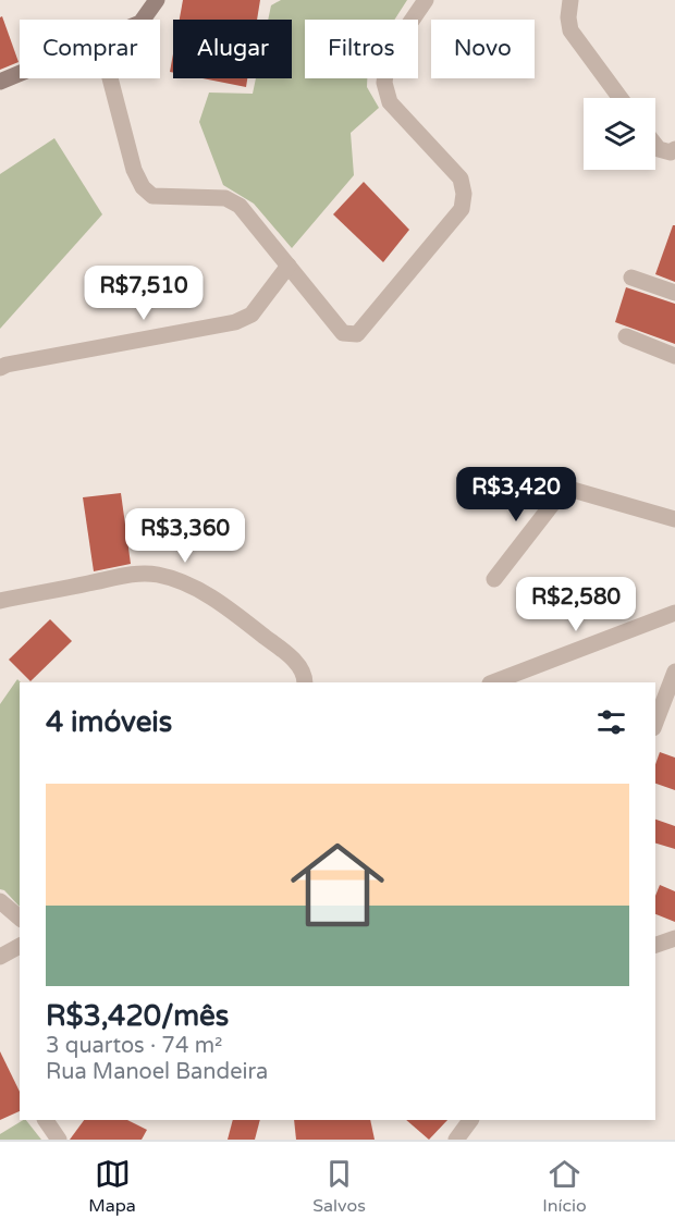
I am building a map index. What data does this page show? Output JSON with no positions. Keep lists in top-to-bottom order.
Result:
{
  "page": {
    "chip": [
      "Comprar",
      "Alugar",
      "Filtros",
      "Novo"
    ],
    "price": [
      "R$7,510",
      "R$3,420",
      "R$3,360",
      "R$2,580"
    ],
    "heading": "4 imóveis",
    "list": [
      {
        "name": "R$3,420/mês",
        "note": "3 quartos · 74 m² · Rua Manoel Bandeira"
      }
    ],
    "tabs": ["Mapa", "Salvos", "Início"]
  }
}
